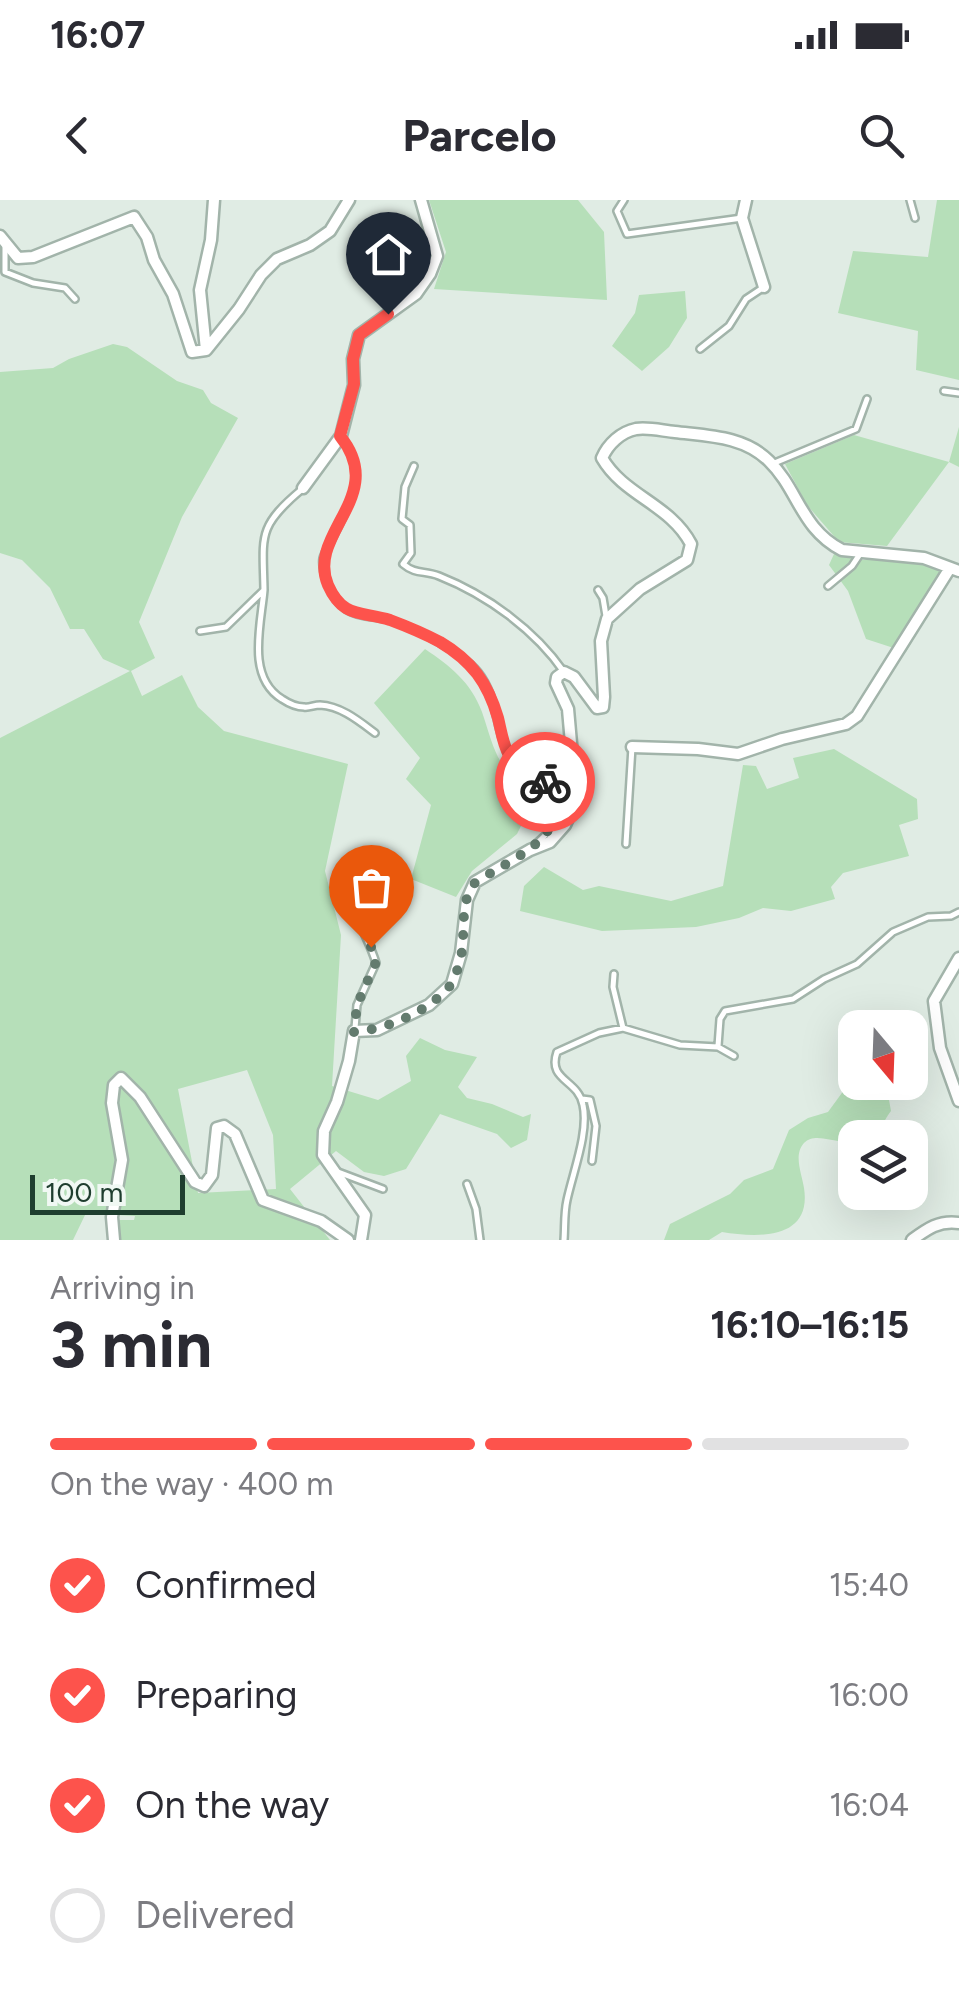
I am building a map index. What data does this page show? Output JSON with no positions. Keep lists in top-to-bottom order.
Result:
{
  "scale_bar": "100 m",
  "north": "bottom",
  "page": {
    "status": "16:07",
    "header": "Parcelo",
    "scale": "100 m",
    "heading": ["3 min", "Arriving in", "16:10–16:15"],
    "bar": "On the way · 400 m",
    "list": [
      ["Confirmed", "15:40"],
      ["Preparing", "16:00"],
      ["On the way", "16:04"],
      "Delivered"
    ]
  }
}
